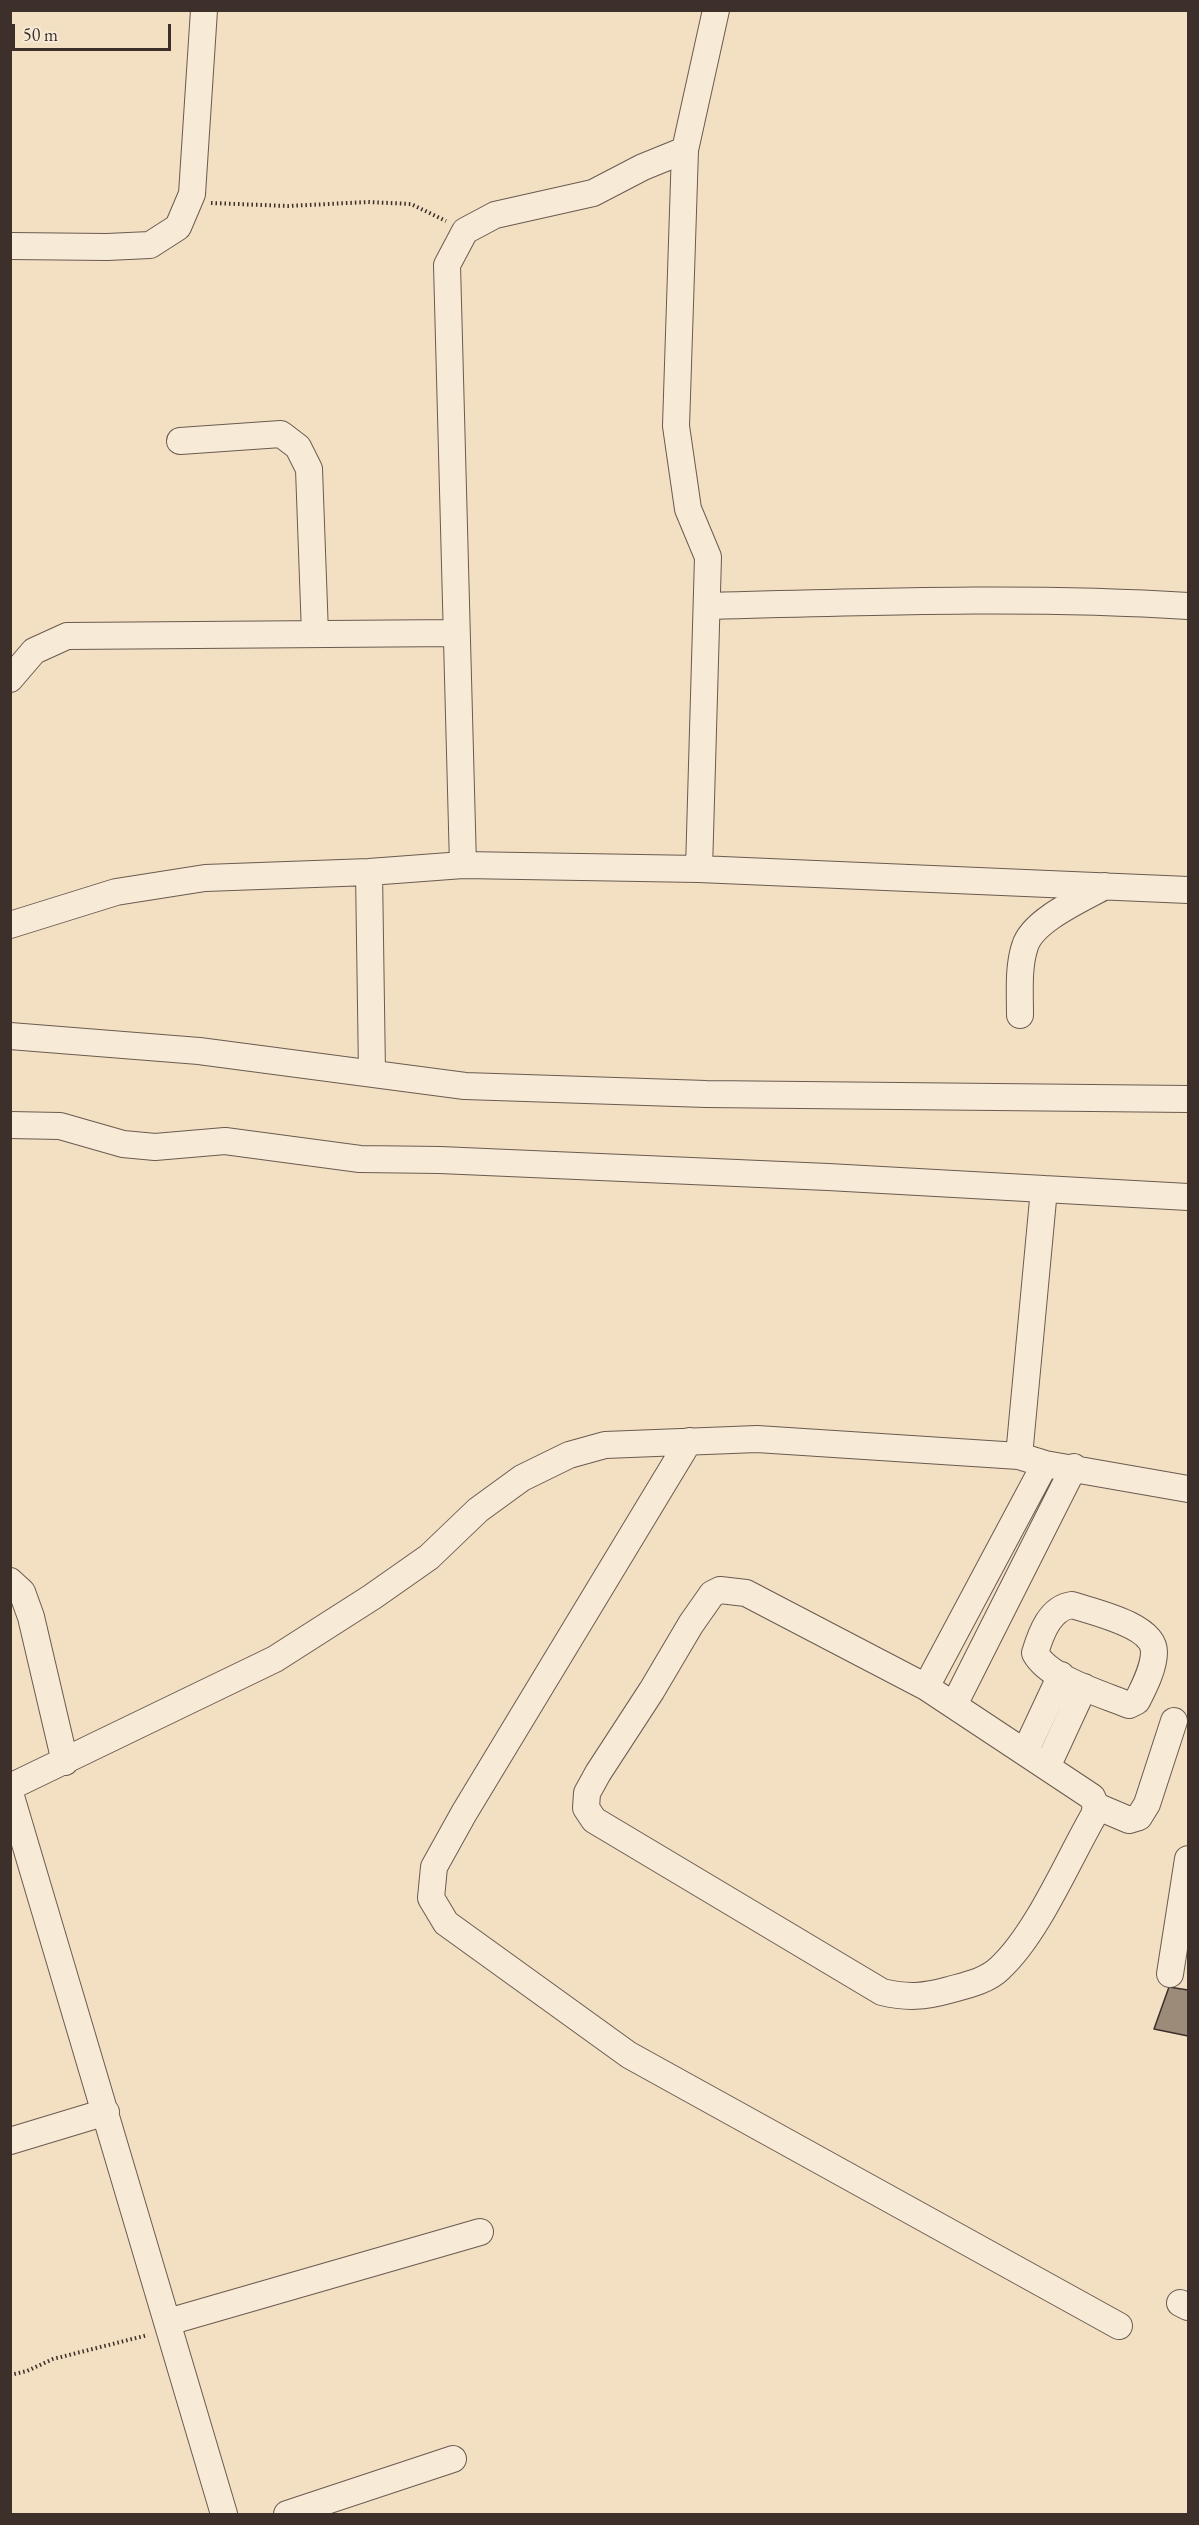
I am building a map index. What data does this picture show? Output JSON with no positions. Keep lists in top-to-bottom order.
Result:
{
  "scale_bar": "50 m"
}
